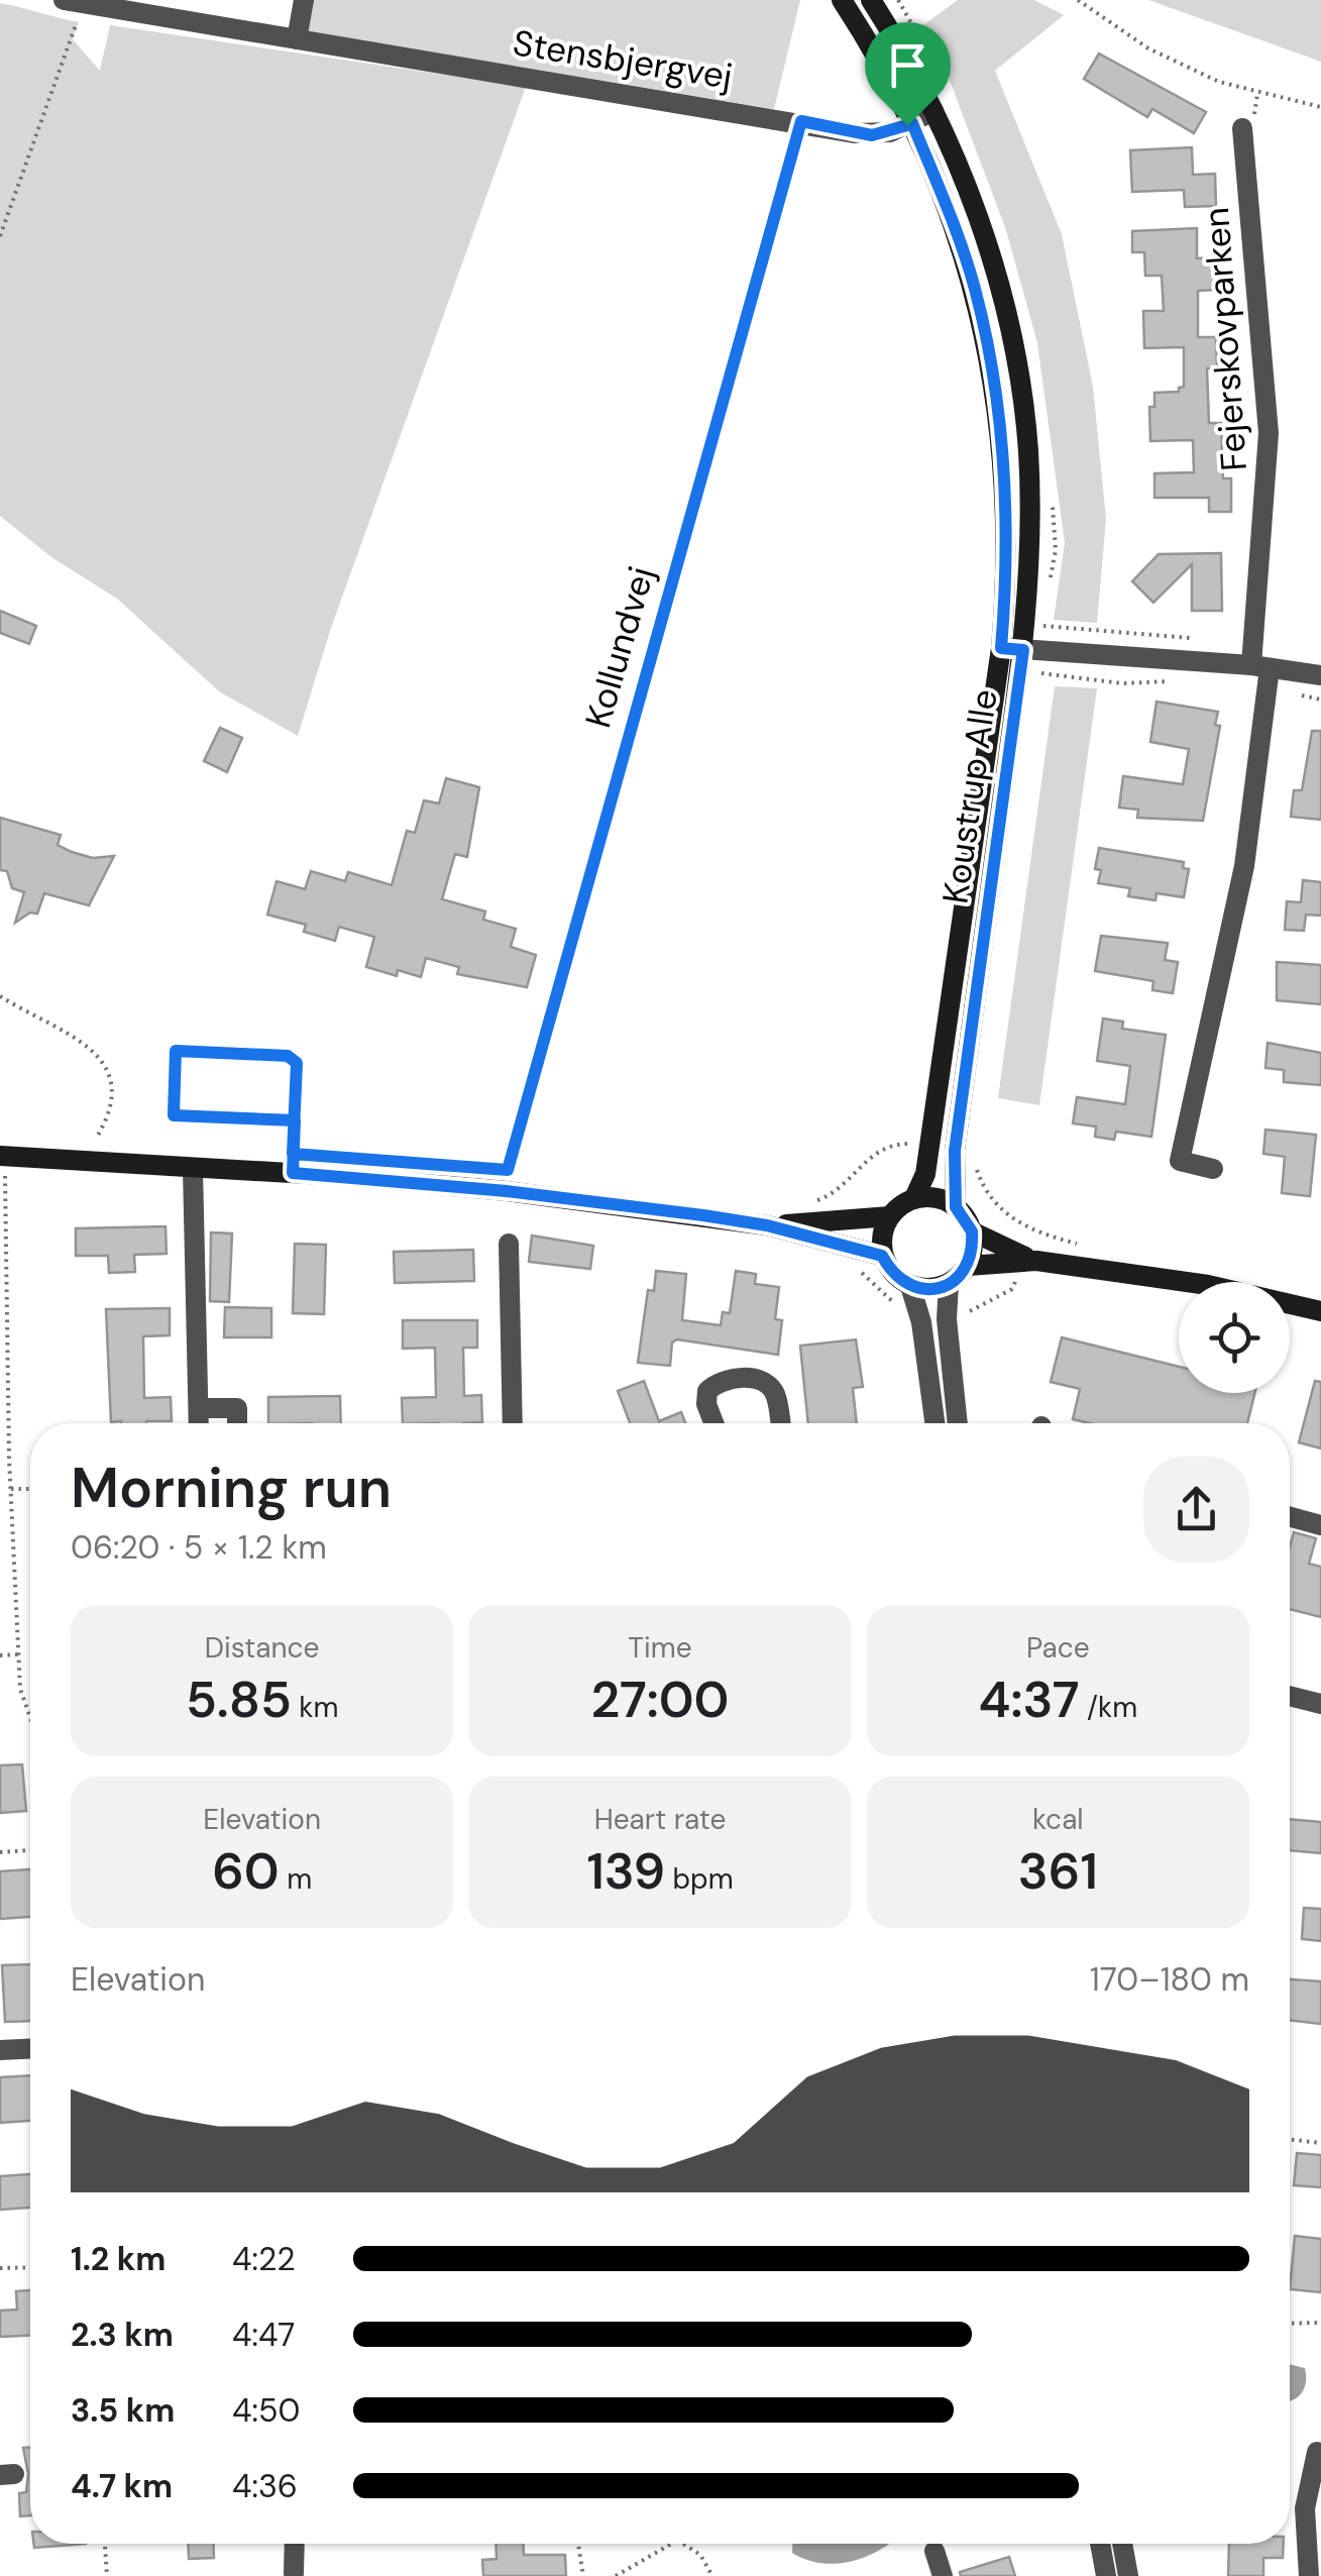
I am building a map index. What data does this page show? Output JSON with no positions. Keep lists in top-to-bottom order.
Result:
{
  "streets": {
    "street": ["Stensbjergvej", "Fejerskovparken", "Koustrup Alle"],
    "path": ["Kollundvej"]
  },
  "crossings": [
    ["Stensbjergvej", "Kollundvej"],
    ["Stensbjergvej", "Koustrup Alle"]
  ],
  "page": {
    "heading": ["Morning run", "06:20 · 5 × 1.2 km"],
    "stats": [
      ["Distance", "5.85 km"],
      ["Time", "27:00"],
      ["Pace", "4:37 /km"],
      ["Elevation", "60 m"],
      ["Heart rate", "139 bpm"],
      ["kcal", "361"]
    ],
    "chart": ["Elevation", "170–180 m"],
    "list": [
      {
        "name": "1.2 km",
        "note": "4:22"
      },
      {
        "name": "2.3 km",
        "note": "4:47"
      },
      {
        "name": "3.5 km",
        "note": "4:50"
      },
      {
        "name": "4.7 km",
        "note": "4:36"
      }
    ]
  }
}
